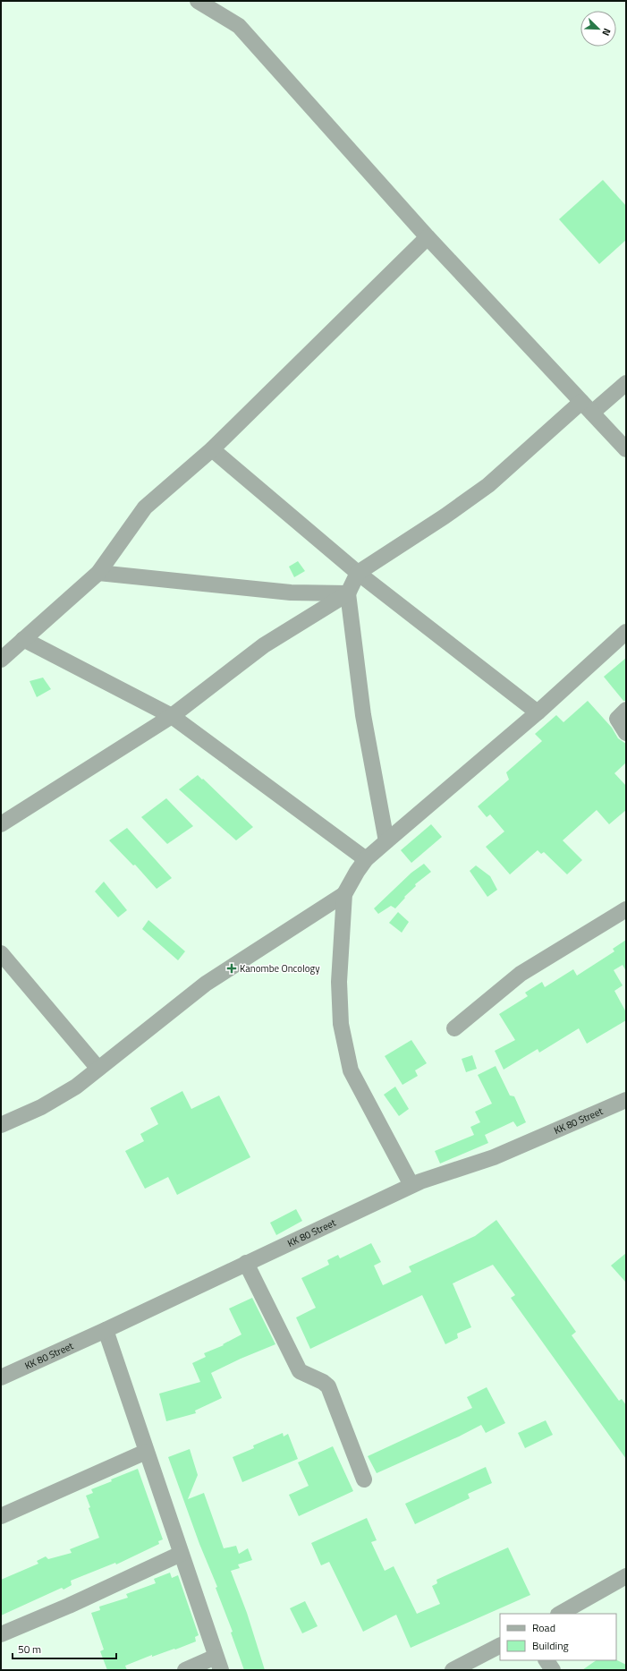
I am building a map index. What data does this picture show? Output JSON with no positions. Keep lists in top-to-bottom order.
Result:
{
  "streets": {
    "street": ["KK 80 Street"]
  },
  "places": {
    "health": ["Kanombe Oncology"]
  },
  "legend": ["Road", "Building"],
  "scale_bar": "50 m",
  "north": "bottom right"
}
